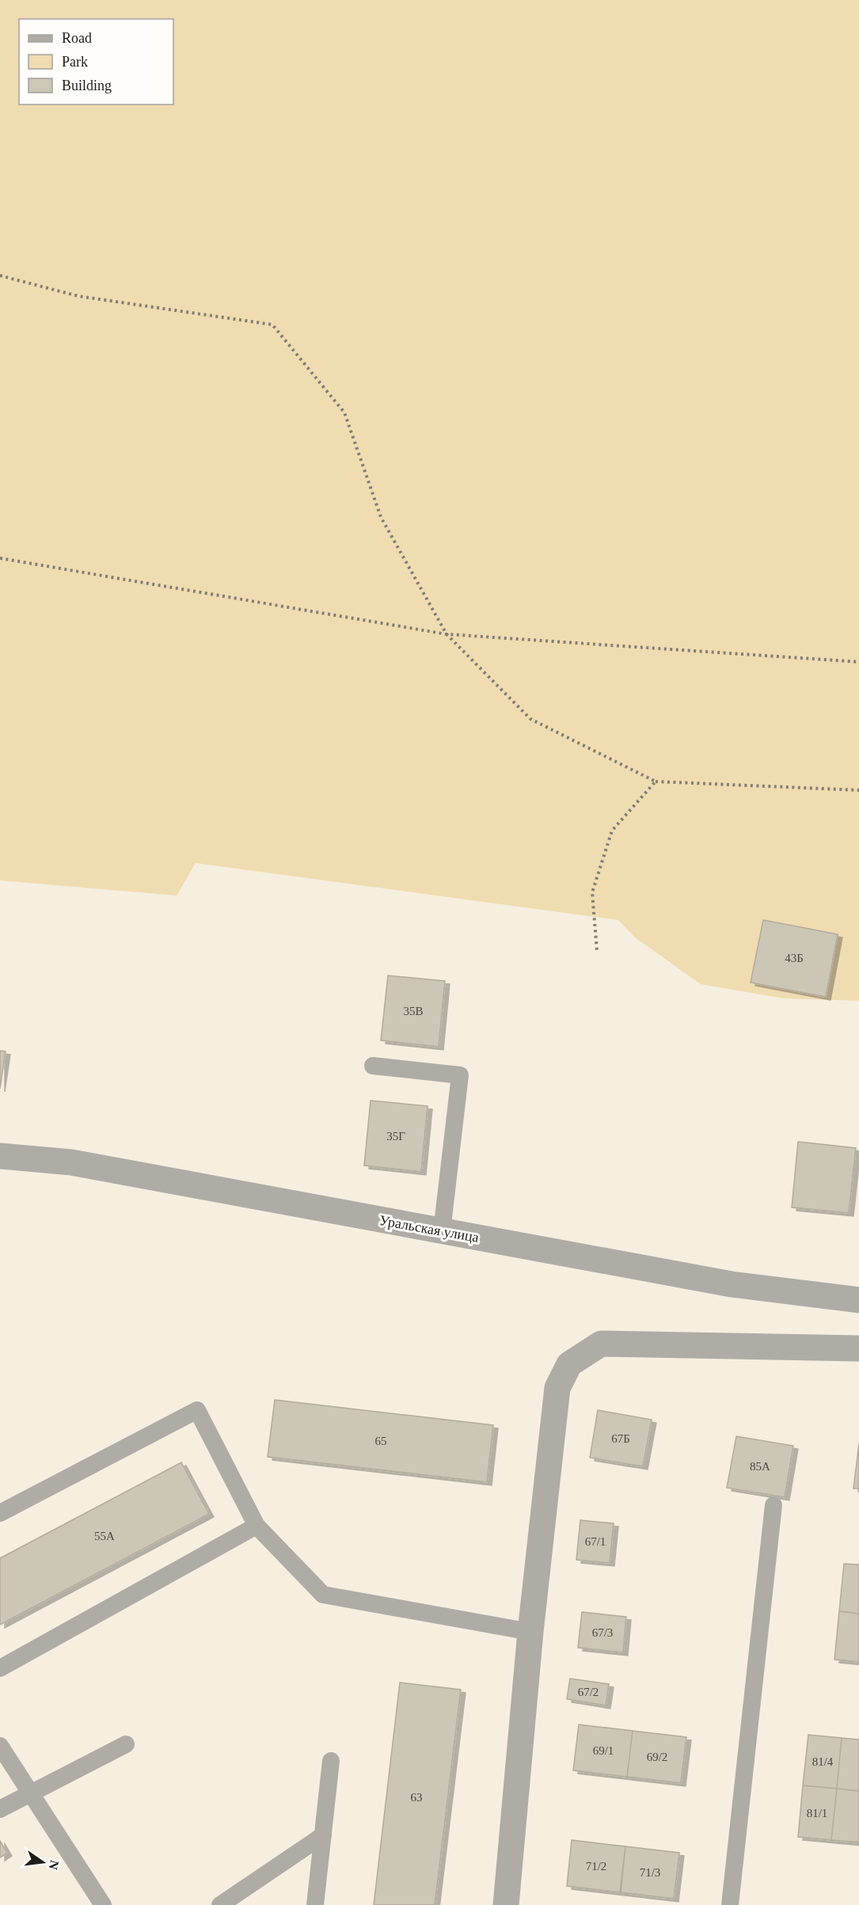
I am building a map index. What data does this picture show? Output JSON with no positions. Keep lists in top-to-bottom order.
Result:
{
  "streets": {
    "street": ["Уральская улица"]
  },
  "house_numbers": [
    "43Б",
    "35В",
    "35Г",
    "67Б",
    "65",
    "85А",
    "55А",
    "67/1",
    "67/3",
    "67/2",
    "69/1",
    "69/2",
    "81/4",
    "63",
    "81/1",
    "71/2",
    "71/3"
  ],
  "legend": ["Road", "Park", "Building"],
  "north": "right"
}
